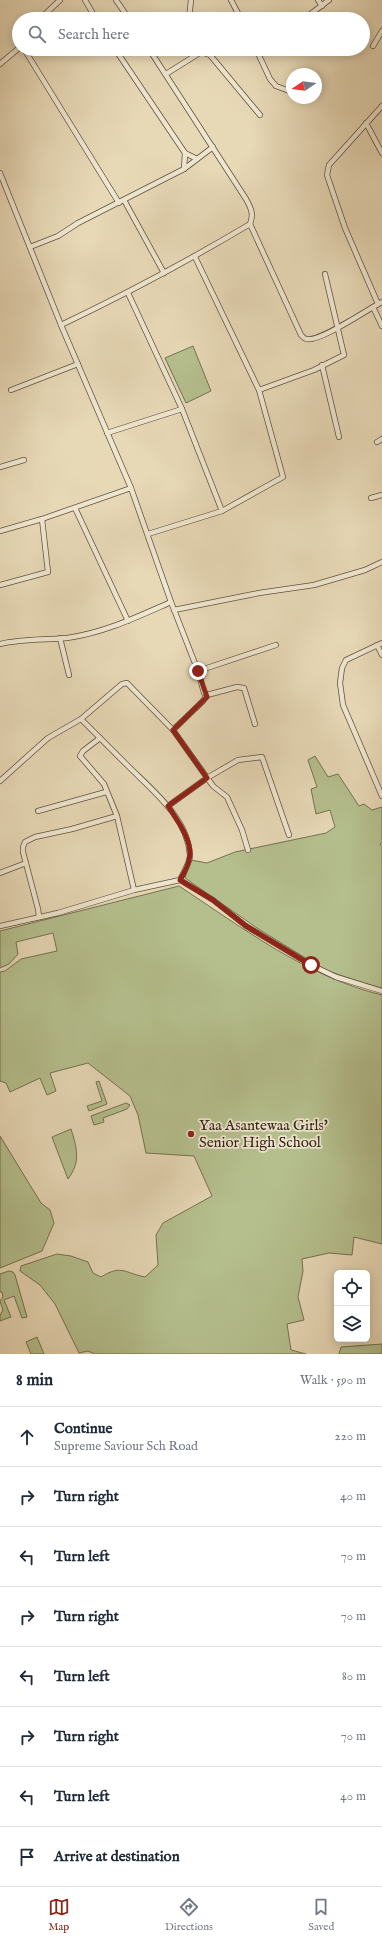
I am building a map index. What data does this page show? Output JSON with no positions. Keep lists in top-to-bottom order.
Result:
{
  "places": ["Yaa Asantewaa Girls' Senior High School"],
  "north": "left",
  "page": {
    "search": "Search here",
    "heading": ["8 min", "Walk · 590 m"],
    "list": [
      ["Continue", "Supreme Saviour Sch Road", "220 m"],
      ["Turn right", "40 m"],
      ["Turn left", "70 m"],
      ["Turn right", "70 m"],
      ["Turn left", "80 m"],
      ["Turn right", "70 m"],
      ["Turn left", "40 m"],
      "Arrive at destination"
    ],
    "nav": ["Map", "Directions", "Saved"]
  }
}
